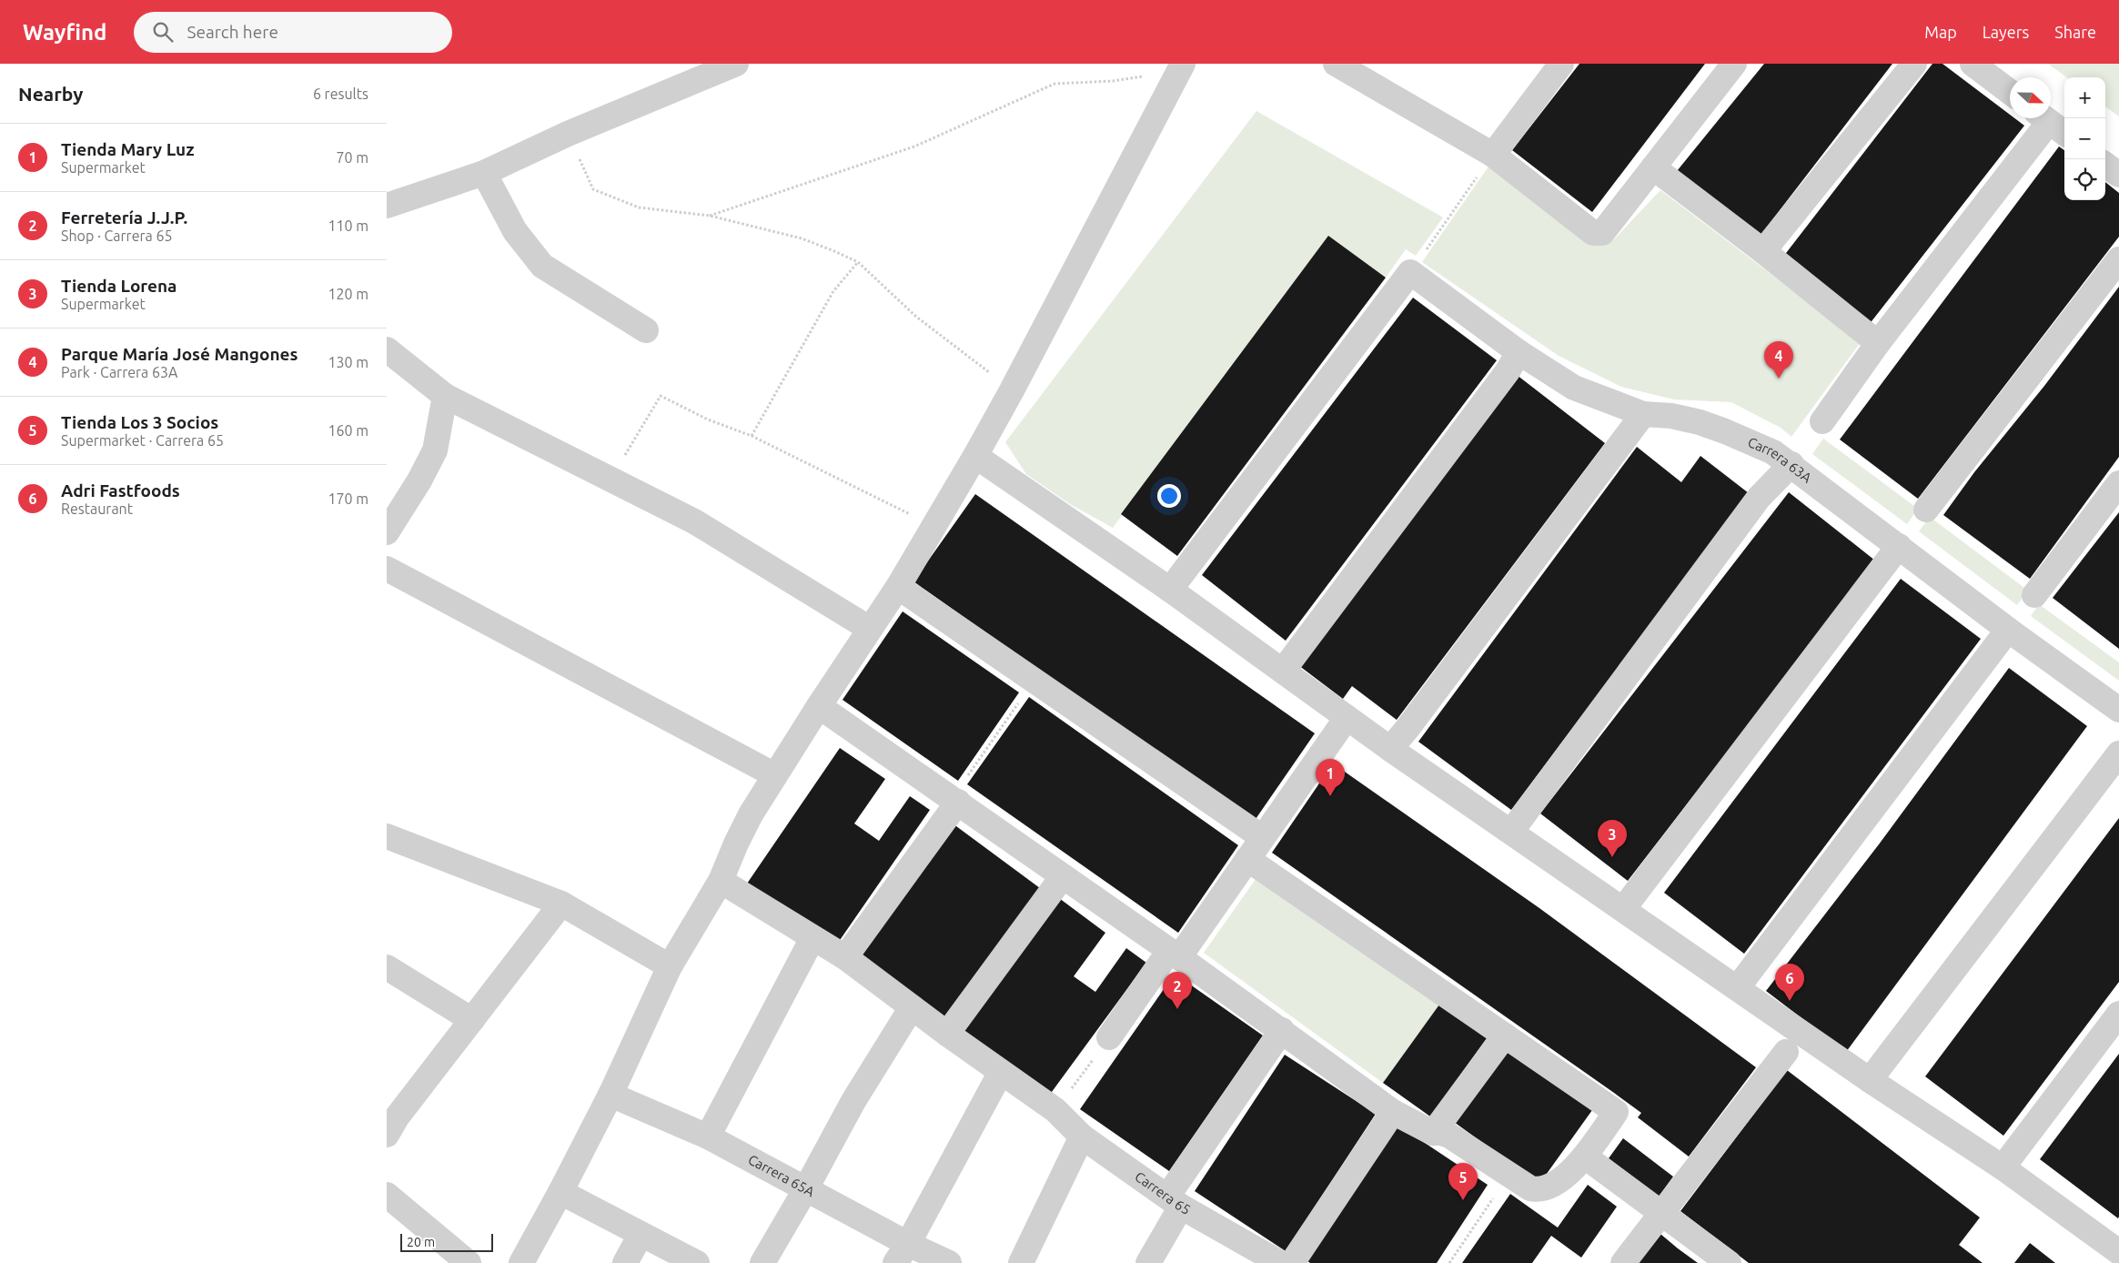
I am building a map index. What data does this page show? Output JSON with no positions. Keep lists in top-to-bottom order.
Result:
{
  "streets": {
    "street": ["Carrera 63A", "Carrera 65A", "Carrera 65"]
  },
  "scale_bar": "20 m",
  "north": "right",
  "page": {
    "header": "Wayfind",
    "search": "Search here",
    "nav": ["Map", "Layers", "Share"],
    "heading": ["Nearby", "6 results"],
    "map_buttons": ["+", "−"],
    "list": [
      {
        "mark": "1",
        "name": "Tienda Mary Luz",
        "note": "Supermarket",
        "value": "70 m"
      },
      {
        "mark": "2",
        "name": "Ferretería J.J.P.",
        "note": "Shop · Carrera 65",
        "value": "110 m"
      },
      {
        "mark": "3",
        "name": "Tienda Lorena",
        "note": "Supermarket",
        "value": "120 m"
      },
      {
        "mark": "4",
        "name": "Parque María José Mangones",
        "note": "Park · Carrera 63A",
        "value": "130 m"
      },
      {
        "mark": "5",
        "name": "Tienda Los 3 Socios",
        "note": "Supermarket · Carrera 65",
        "value": "160 m"
      },
      {
        "mark": "6",
        "name": "Adri Fastfoods",
        "note": "Restaurant",
        "value": "170 m"
      }
    ],
    "pins": [
      "4",
      "1",
      "3",
      "6",
      "2",
      "5"
    ],
    "scale": "20 m"
  }
}
